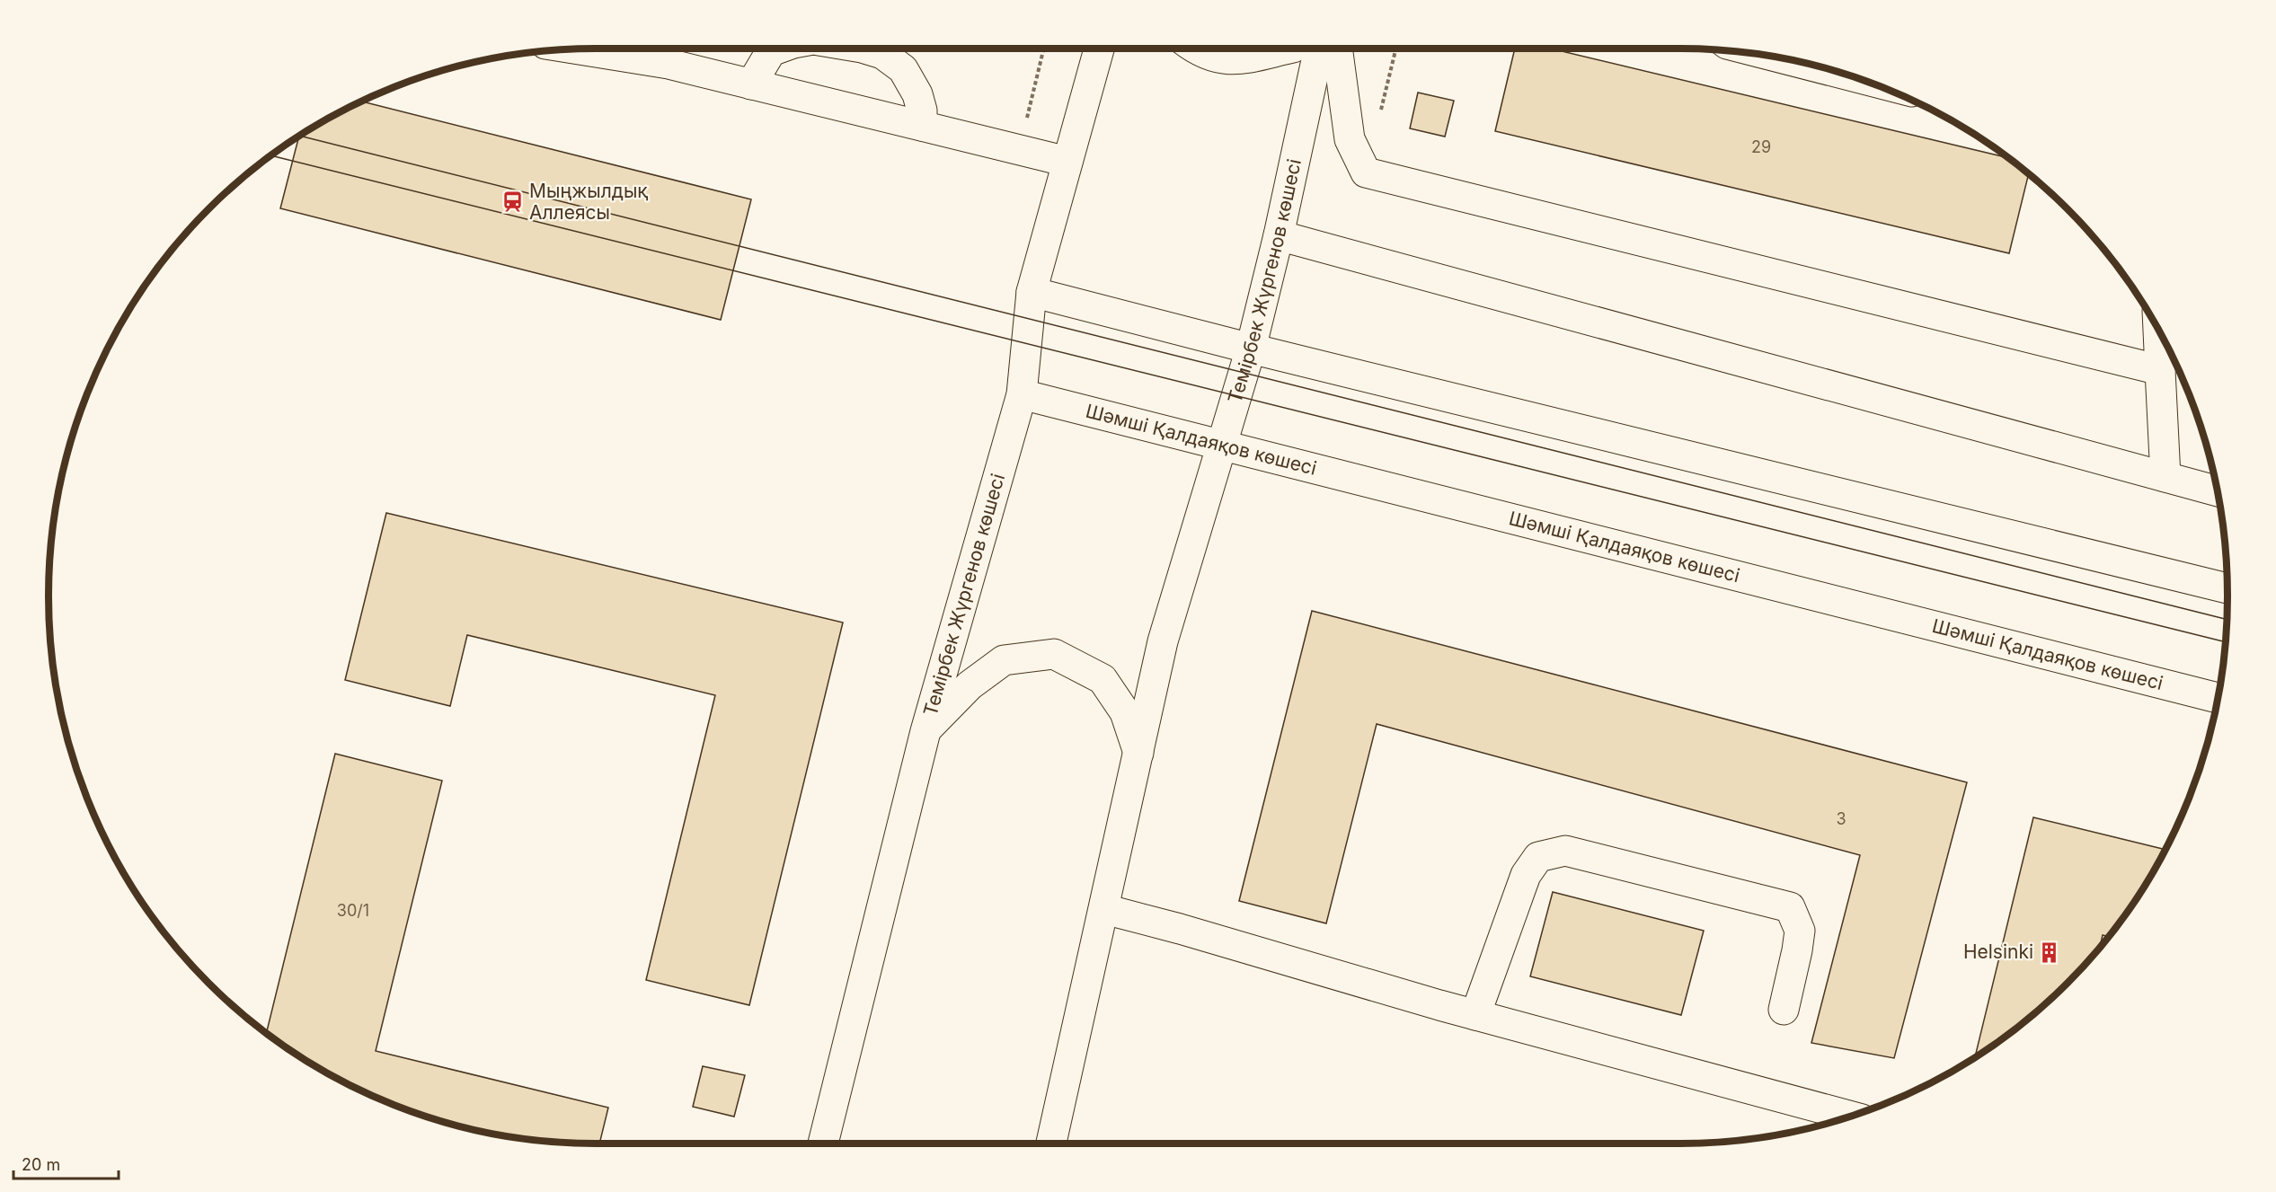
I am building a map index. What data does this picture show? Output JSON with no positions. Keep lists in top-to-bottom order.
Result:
{
  "streets": {
    "street": ["Темірбек Жүргенов көшесі", "Шәмші Қалдаяқов көшесі"]
  },
  "crossings": [
    ["Темірбек Жүргенов көшесі", "Шәмші Қалдаяқов көшесі"]
  ],
  "places": {
    "station": ["Мыңжылдық Аллеясы"],
    "building": ["Helsinki"]
  },
  "house_numbers": ["29", "3", "30/1"],
  "scale_bar": "20 m"
}
